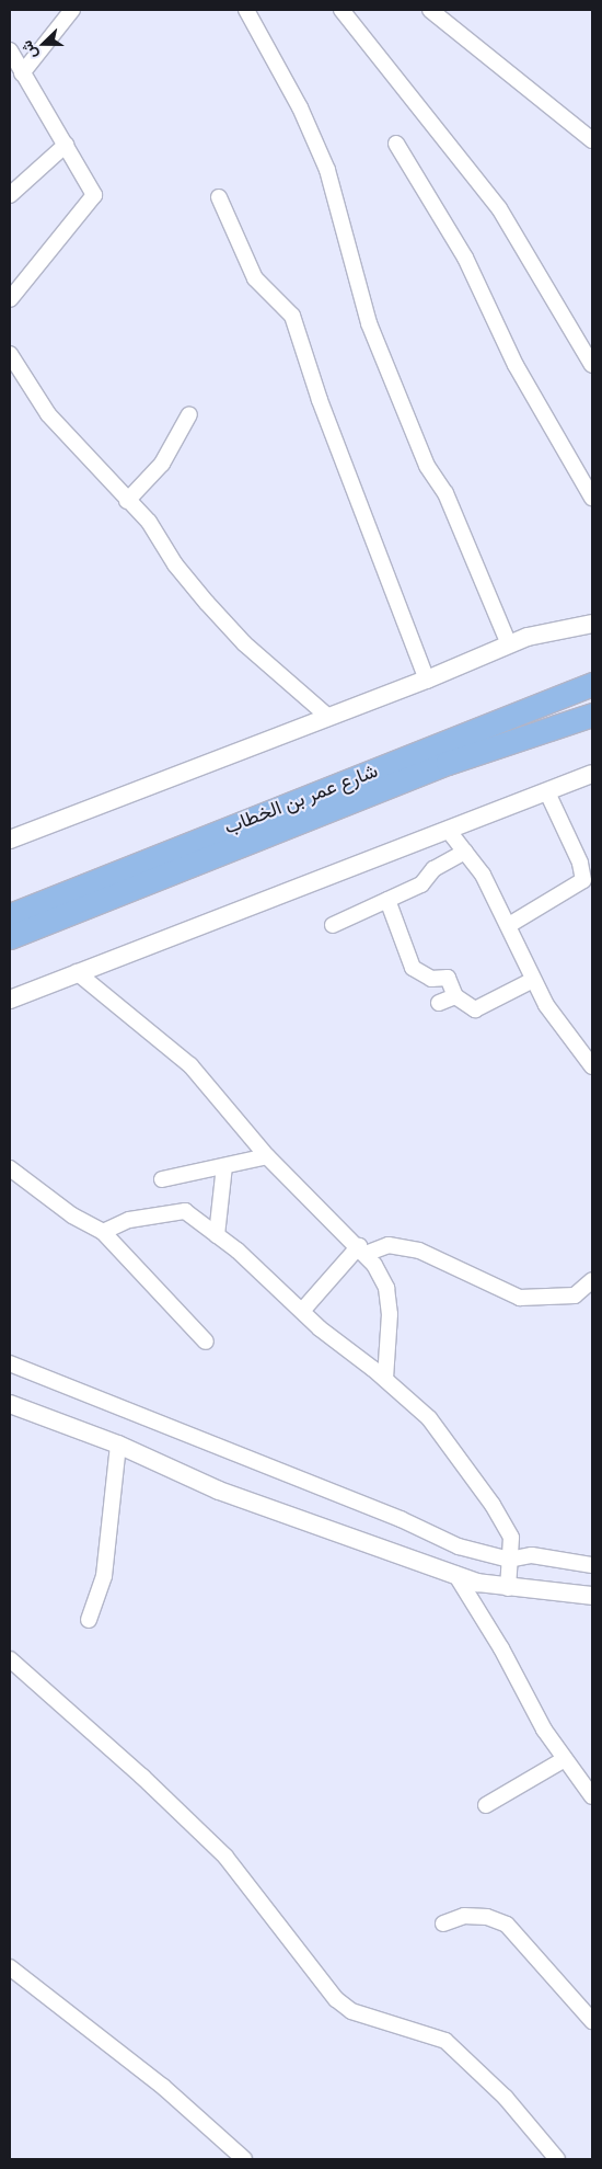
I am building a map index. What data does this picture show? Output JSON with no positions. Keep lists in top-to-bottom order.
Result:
{
  "streets": {
    "main road": ["شارع عمر بن الخطاب"]
  },
  "north": "left"
}
